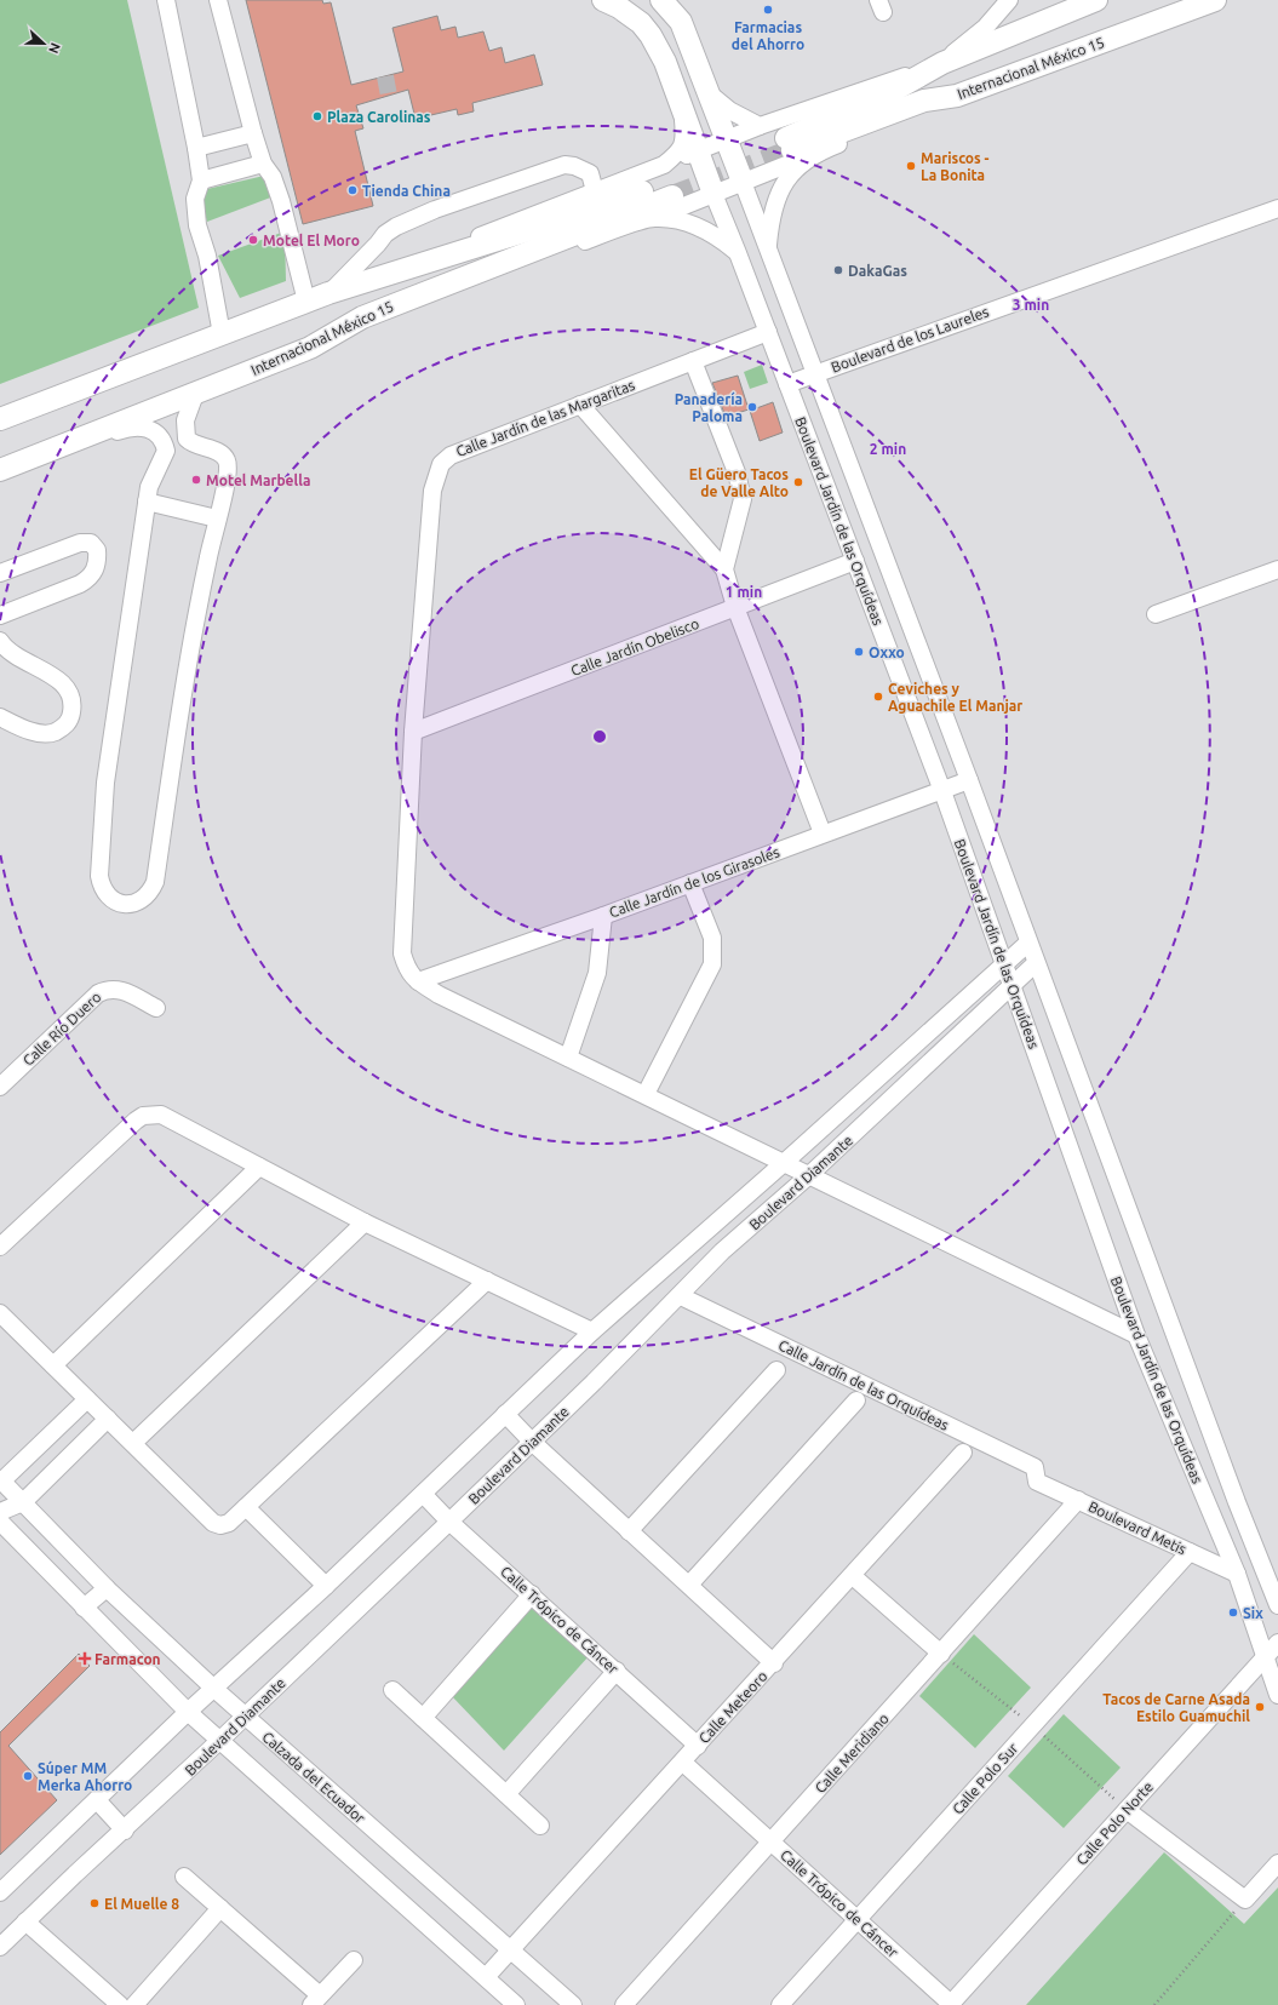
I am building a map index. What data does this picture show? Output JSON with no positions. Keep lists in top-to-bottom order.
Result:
{
  "streets": {
    "main road": ["Internacional México 15"],
    "street": [
      "Boulevard de los Laureles",
      "Calle Jardín de las Margaritas",
      "Boulevard Jardín de las Orquídeas",
      "Calle Jardín Obelisco",
      "Calle Jardín de los Girasoles",
      "Calle Río Duero",
      "Boulevard Diamante",
      "Calle Jardín de las Orquídeas",
      "Boulevard Metis",
      "Calle Trópico de Cáncer",
      "Calle Meteoro",
      "Calle Meridiano",
      "Calzada del Ecuador",
      "Calle Polo Sur",
      "Calle Polo Norte"
    ]
  },
  "crossings": [
    ["Boulevard de los Laureles", "Boulevard Jardín de las Orquídeas"],
    ["Calle Jardín de las Margaritas", "Boulevard Jardín de las Orquídeas"],
    ["Calle Jardín de las Margaritas", "Calle Jardín Obelisco"],
    ["Calle Jardín de las Margaritas", "Calle Jardín de los Girasoles"],
    ["Boulevard Jardín de las Orquídeas", "Calle Jardín Obelisco"],
    ["Boulevard Jardín de las Orquídeas", "Calle Jardín de los Girasoles"],
    ["Boulevard Jardín de las Orquídeas", "Boulevard Diamante"],
    ["Boulevard Jardín de las Orquídeas", "Boulevard Metis"],
    ["Boulevard Jardín de las Orquídeas", "Calle Polo Norte"],
    ["Boulevard Diamante", "Calle Jardín de las Orquídeas"],
    ["Boulevard Diamante", "Calle Trópico de Cáncer"],
    ["Boulevard Diamante", "Calle Meteoro"],
    ["Boulevard Diamante", "Calzada del Ecuador"],
    ["Calle Jardín de las Orquídeas", "Boulevard Metis"],
    ["Boulevard Metis", "Calle Meridiano"],
    ["Boulevard Metis", "Calle Polo Sur"],
    ["Calle Trópico de Cáncer", "Calle Meteoro"],
    ["Calle Trópico de Cáncer", "Calle Meridiano"],
    ["Calle Trópico de Cáncer", "Calle Polo Sur"],
    ["Calle Trópico de Cáncer", "Calle Polo Norte"],
    ["Calle Meteoro", "Calzada del Ecuador"]
  ],
  "places": {
    "other": [
      "Farmacias del Ahorro",
      "Plaza Carolinas",
      "Mariscos - La Bonita",
      "Tienda China",
      "Motel El Moro",
      "DakaGas",
      "Panadería Paloma",
      "Motel Marbella",
      "El Güero Tacos de Valle Alto",
      "Oxxo",
      "Ceviches y Aguachile El Manjar",
      "Six",
      "Tacos de Carne Asada Estilo Guamuchil",
      "Súper MM Merka Ahorro",
      "El Muelle 8"
    ],
    "health": ["Farmacon"]
  },
  "north": "right",
  "rings": ["3 min", "2 min", "1 min"]
}
